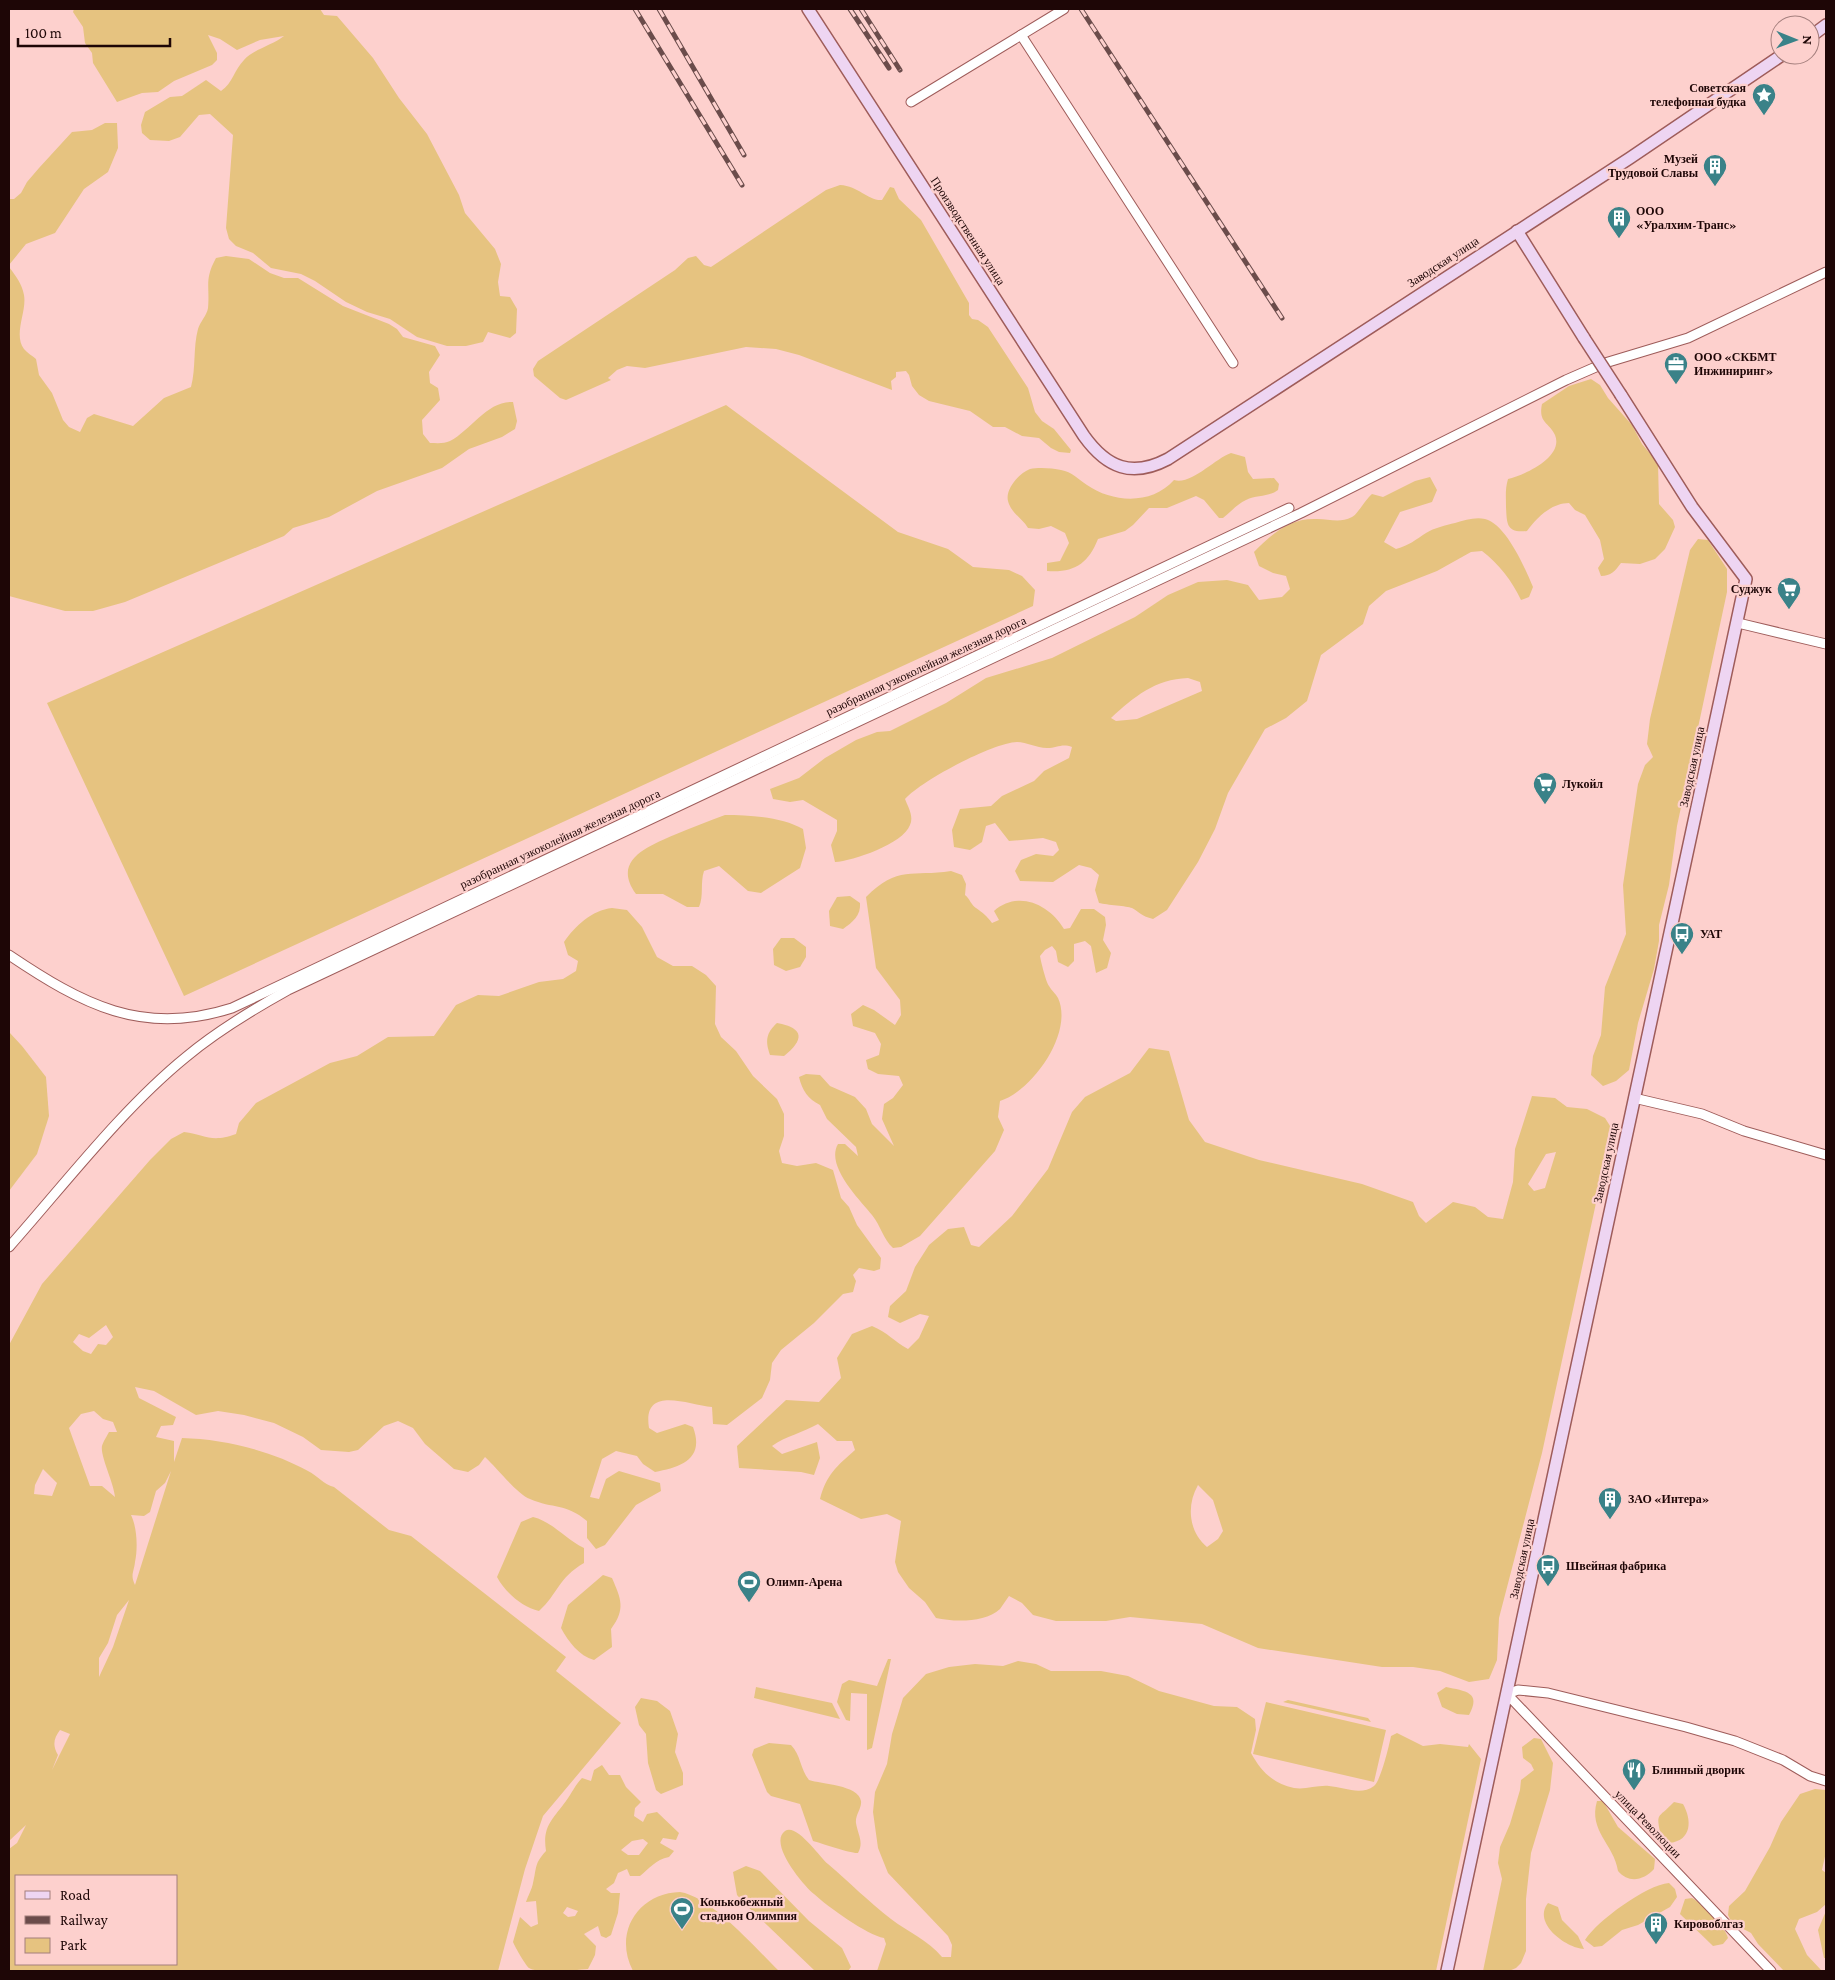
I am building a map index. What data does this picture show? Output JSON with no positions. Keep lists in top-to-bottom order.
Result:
{
  "streets": {
    "main road": ["Производственная улица", "Заводская улица"],
    "street": ["разобранная узкоколейная железная дорога", "улица Революции"]
  },
  "crossings": [
    ["Производственная улица", "Заводская улица"],
    ["Заводская улица", "улица Революции"]
  ],
  "places": {
    "place": ["Советская телефонная будка"],
    "building": [
      "Музей Трудовой Славы",
      "ООО «Уралхим-Транс»",
      "ЗАО «Интера»",
      "Кировоблгаз"
    ],
    "office": ["ООО «СКБМТ Инжиниринг»"],
    "supermarket": ["Суджук", "Лукойл"],
    "bus stop": ["УАТ", "Швейная фабрика"],
    "sports": ["Олимп-Арена", "Конькобежный стадион Олимпия"],
    "restaurant": ["Блинный дворик"]
  },
  "legend": ["Road", "Railway", "Park"],
  "scale_bar": "100 m",
  "north": "right"
}
